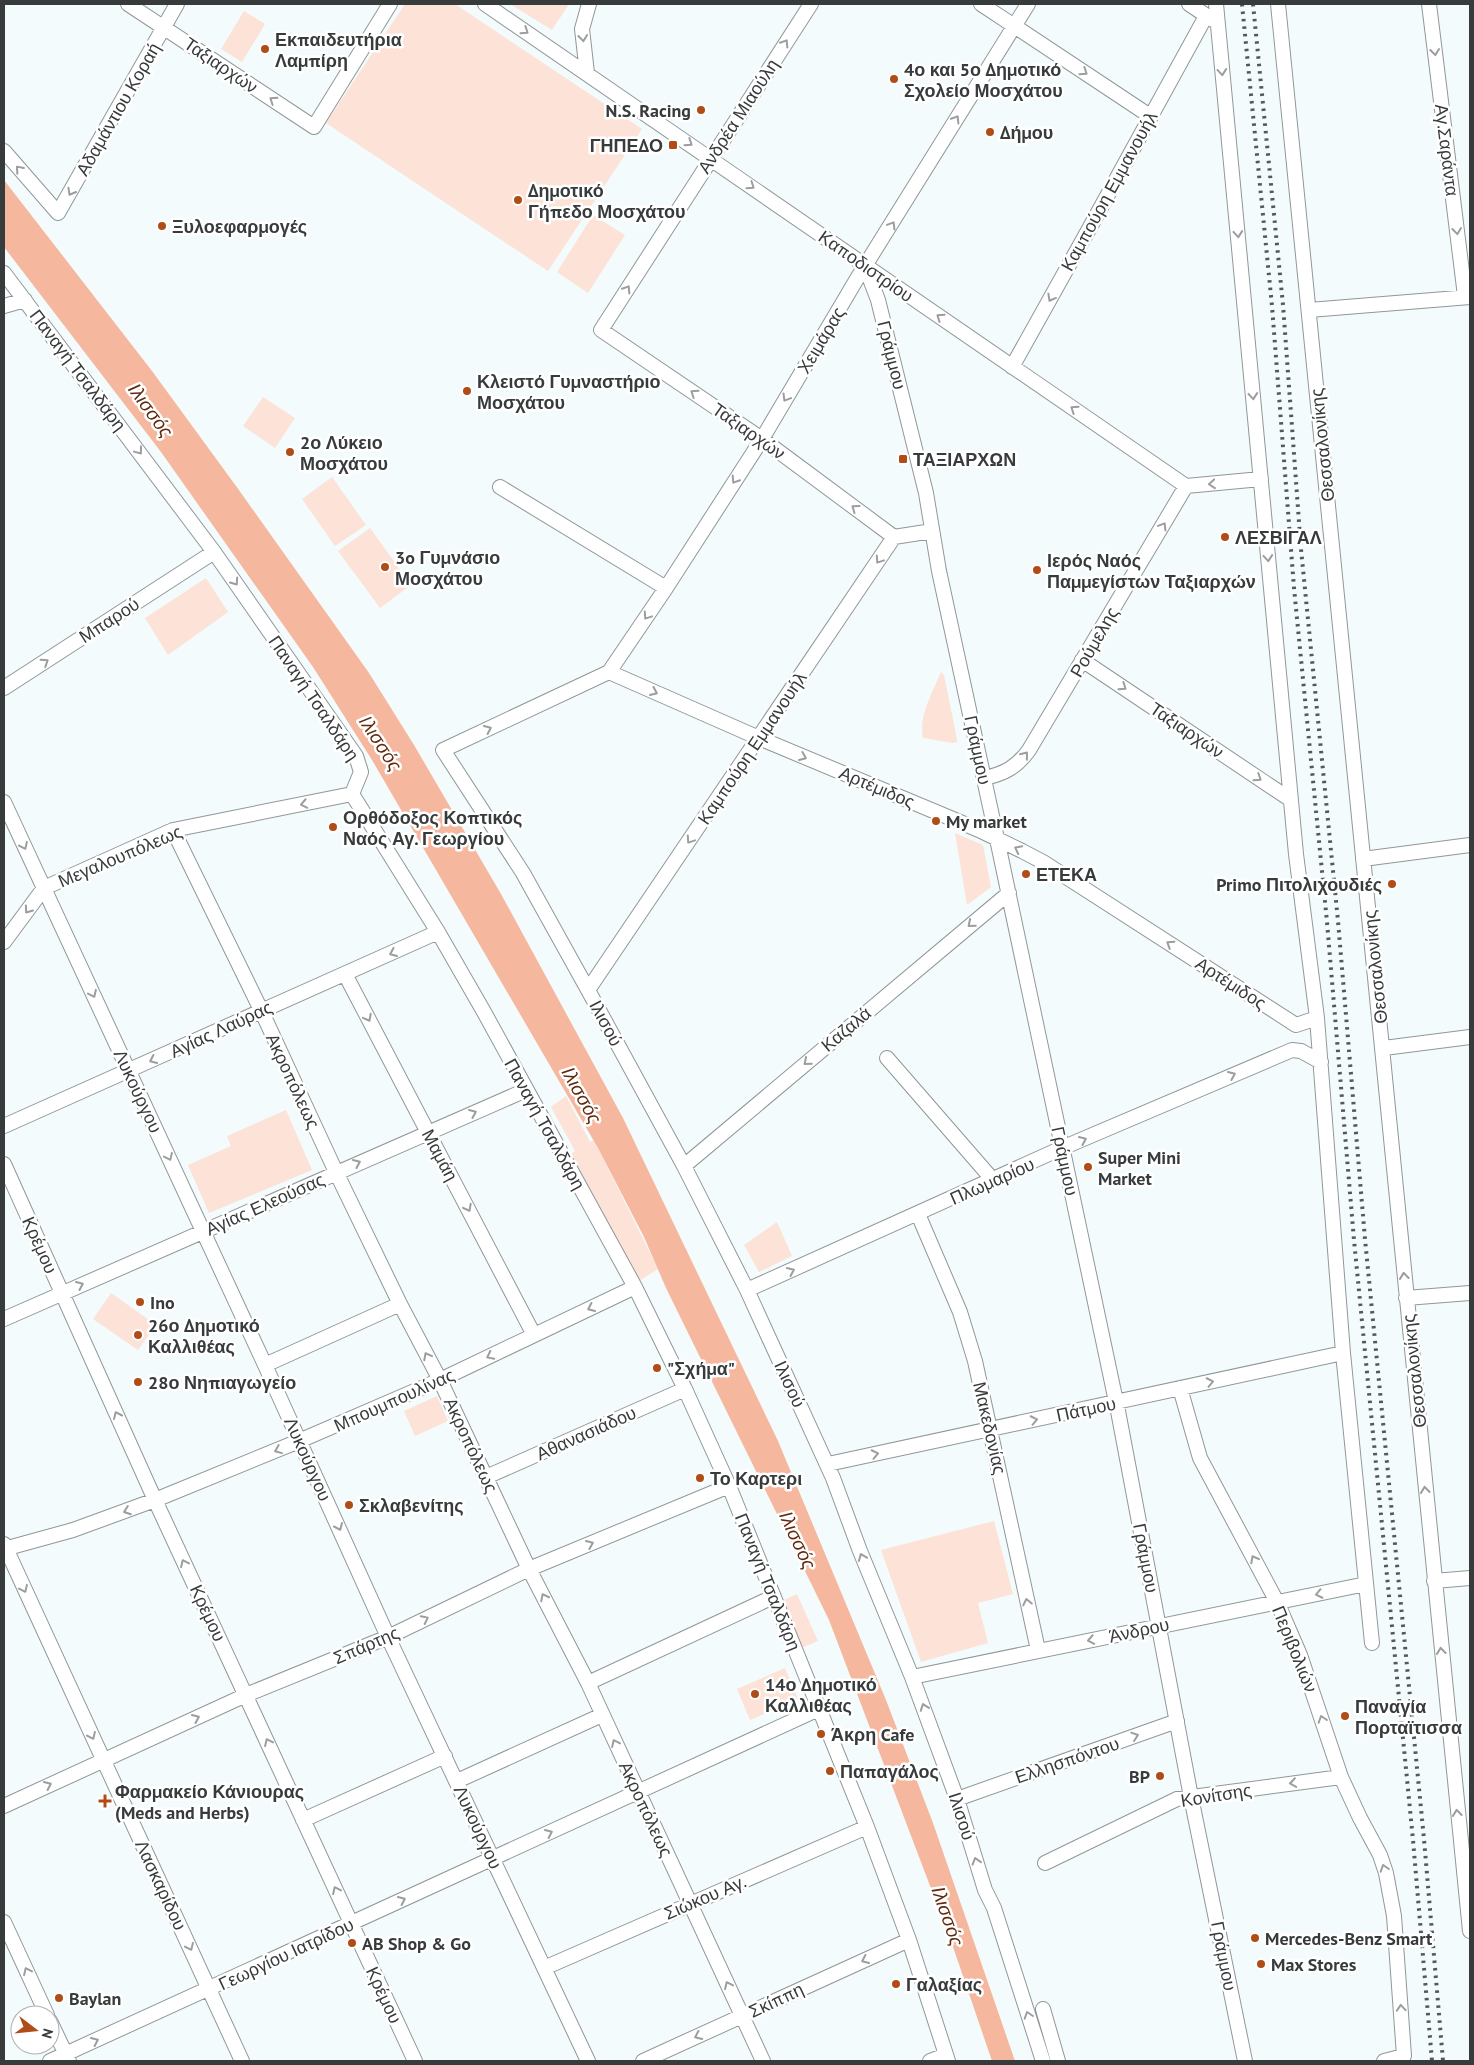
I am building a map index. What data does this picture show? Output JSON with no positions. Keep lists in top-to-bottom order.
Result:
{
  "streets": {
    "street": [
      "Ταξιαρχών",
      "Αδαμάντιου Κοραή",
      "Ανδρέα Μιαούλη",
      "Αγ.Σαράντα",
      "Καμπούρη Εμμανουήλ",
      "Καποδιστρίου",
      "Χειμάρας",
      "Γράμμου",
      "Παναγή Τσαλδάρη",
      "Θεσσαλονίκης",
      "Μπαρού",
      "Ρούμελης",
      "Αρτέμιδος",
      "Μεγαλουπόλεως",
      "Ιλισού",
      "Αγίας Λαύρας",
      "Καζαλά",
      "Ακροπόλεως",
      "Λυκούργου",
      "Μαμάη",
      "Πλωμαρίου",
      "Αγίας Ελεούσας",
      "Κρέμου",
      "Μπουμπουλίνας",
      "Πάτμου",
      "Μακεδονίας",
      "Αθανασιάδου",
      "Άνδρου",
      "Σπάρτης",
      "Περιβολιών",
      "Ελλησπόντου",
      "Κονίτσης",
      "Λασκαρίδου",
      "Σιώκου Αγ.",
      "Γεωργίου Ιατρίδου",
      "Σκίππη"
    ]
  },
  "crossings": [
    ["Ταξιαρχών", "Αδαμάντιου Κοραή"],
    ["Ταξιαρχών", "Ανδρέα Μιαούλη"],
    ["Ταξιαρχών", "Καμπούρη Εμμανουήλ"],
    ["Ταξιαρχών", "Χειμάρας"],
    ["Ταξιαρχών", "Ρούμελης"],
    ["Ανδρέα Μιαούλη", "Καποδιστρίου"],
    ["Καμπούρη Εμμανουήλ", "Καποδιστρίου"],
    ["Καμπούρη Εμμανουήλ", "Αρτέμιδος"],
    ["Καμπούρη Εμμανουήλ", "Ιλισού"],
    ["Καποδιστρίου", "Χειμάρας"],
    ["Καποδιστρίου", "Γράμμου"],
    ["Καποδιστρίου", "Ρούμελης"],
    ["Χειμάρας", "Γράμμου"],
    ["Χειμάρας", "Αρτέμιδος"],
    ["Χειμάρας", "Ιλισού"],
    ["Γράμμου", "Ρούμελης"],
    ["Γράμμου", "Αρτέμιδος"],
    ["Γράμμου", "Καζαλά"],
    ["Γράμμου", "Πλωμαρίου"],
    ["Γράμμου", "Πάτμου"],
    ["Γράμμου", "Άνδρου"],
    ["Γράμμου", "Ελλησπόντου"],
    ["Γράμμου", "Κονίτσης"],
    ["Παναγή Τσαλδάρη", "Μπαρού"],
    ["Παναγή Τσαλδάρη", "Μεγαλουπόλεως"],
    ["Παναγή Τσαλδάρη", "Αγίας Λαύρας"],
    ["Παναγή Τσαλδάρη", "Αγίας Ελεούσας"],
    ["Παναγή Τσαλδάρη", "Μπουμπουλίνας"],
    ["Παναγή Τσαλδάρη", "Αθανασιάδου"],
    ["Παναγή Τσαλδάρη", "Σπάρτης"],
    ["Παναγή Τσαλδάρη", "Σιώκου Αγ."],
    ["Παναγή Τσαλδάρη", "Γεωργίου Ιατρίδου"],
    ["Παναγή Τσαλδάρη", "Σκίππη"],
    ["Αρτέμιδος", "Ιλισού"],
    ["Μεγαλουπόλεως", "Ακροπόλεως"],
    ["Μεγαλουπόλεως", "Λυκούργου"],
    ["Ιλισού", "Καζαλά"],
    ["Ιλισού", "Πλωμαρίου"],
    ["Ιλισού", "Πάτμου"],
    ["Ιλισού", "Άνδρου"],
    ["Ιλισού", "Ελλησπόντου"],
    ["Αγίας Λαύρας", "Ακροπόλεως"],
    ["Αγίας Λαύρας", "Λυκούργου"],
    ["Αγίας Λαύρας", "Μαμάη"],
    ["Ακροπόλεως", "Αγίας Ελεούσας"],
    ["Ακροπόλεως", "Μπουμπουλίνας"],
    ["Ακροπόλεως", "Αθανασιάδου"],
    ["Ακροπόλεως", "Σπάρτης"],
    ["Ακροπόλεως", "Σιώκου Αγ."],
    ["Ακροπόλεως", "Γεωργίου Ιατρίδου"],
    ["Ακροπόλεως", "Σκίππη"],
    ["Λυκούργου", "Αγίας Ελεούσας"],
    ["Λυκούργου", "Μπουμπουλίνας"],
    ["Λυκούργου", "Σπάρτης"],
    ["Λυκούργου", "Σιώκου Αγ."],
    ["Λυκούργου", "Γεωργίου Ιατρίδου"],
    ["Μαμάη", "Αγίας Ελεούσας"],
    ["Μαμάη", "Μπουμπουλίνας"],
    ["Πλωμαρίου", "Μακεδονίας"],
    ["Αγίας Ελεούσας", "Κρέμου"],
    ["Κρέμου", "Μπουμπουλίνας"],
    ["Κρέμου", "Σπάρτης"],
    ["Κρέμου", "Γεωργίου Ιατρίδου"],
    ["Μπουμπουλίνας", "Λασκαρίδου"],
    ["Πάτμου", "Μακεδονίας"],
    ["Πάτμου", "Περιβολιών"],
    ["Μακεδονίας", "Άνδρου"],
    ["Άνδρου", "Περιβολιών"],
    ["Σπάρτης", "Λασκαρίδου"],
    ["Περιβολιών", "Κονίτσης"],
    ["Λασκαρίδου", "Γεωργίου Ιατρίδου"]
  ],
  "one_way": [
    "Ανδρέα Μιαούλη",
    "Αγ.Σαράντα",
    "Καμπούρη Εμμανουήλ",
    "Μπαρού",
    "Ρούμελης",
    "Μεγαλουπόλεως",
    "Ιλισού",
    "Αγίας Λαύρας",
    "Καζαλά",
    "Λυκούργου",
    "Μαμάη",
    "Πλωμαρίου",
    "Αγίας Ελεούσας",
    "Κρέμου",
    "Μπουμπουλίνας",
    "Πάτμου",
    "Μακεδονίας",
    "Άνδρου",
    "Σπάρτης",
    "Περιβολιών",
    "Ελλησπόντου",
    "Κονίτσης",
    "Λασκαρίδου",
    "Σκίππη"
  ],
  "water": ["Ιλισσός"],
  "places": {
    "other": [
      "Εκπαιδευτήρια Λαμπίρη",
      "4ο και 5ο Δημοτικό Σχολείο Μοσχάτου",
      "N.S. Racing",
      "Δήμου",
      "Δημοτικό Γήπεδο Μοσχάτου",
      "Ξυλοεφαρμογές",
      "Κλειστό Γυμναστήριο Μοσχάτου",
      "2ο Λύκειο Μοσχάτου",
      "ΛΕΣΒΙΓΑΛ",
      "3o Γυμνάσιο Μοσχάτου",
      "Ιερός Ναός Παμμεγίστων Ταξιαρχών",
      "My market",
      "Ορθόδοξος Κοπτικός Ναός Αγ. Γεωργίου",
      "ΕΤΕΚΑ",
      "Primo Πιτολιχουδιές",
      "Super Mini Market",
      "Ino",
      "26ο Δημοτικό Καλλιθέας",
      "\"Σχήμα\"",
      "28ο Νηπιαγωγείο",
      "Το Καρτερι",
      "Σκλαβενίτης",
      "14ο Δημοτικό Καλλιθέας",
      "Παναγία Πορταϊτισσα",
      "Άκρη Cafe",
      "Παπαγάλος",
      "BP",
      "Mercedes-Benz Smart",
      "AB Shop & Go",
      "Max Stores",
      "Γαλαξίας",
      "Baylan"
    ],
    "transit": ["ΓΗΠΕΔΟ", "ΤΑΞΙΑΡΧΩΝ"],
    "health": ["Φαρμακείο Κάνιουρας (Meds and Herbs)"]
  },
  "north": "right"
}
